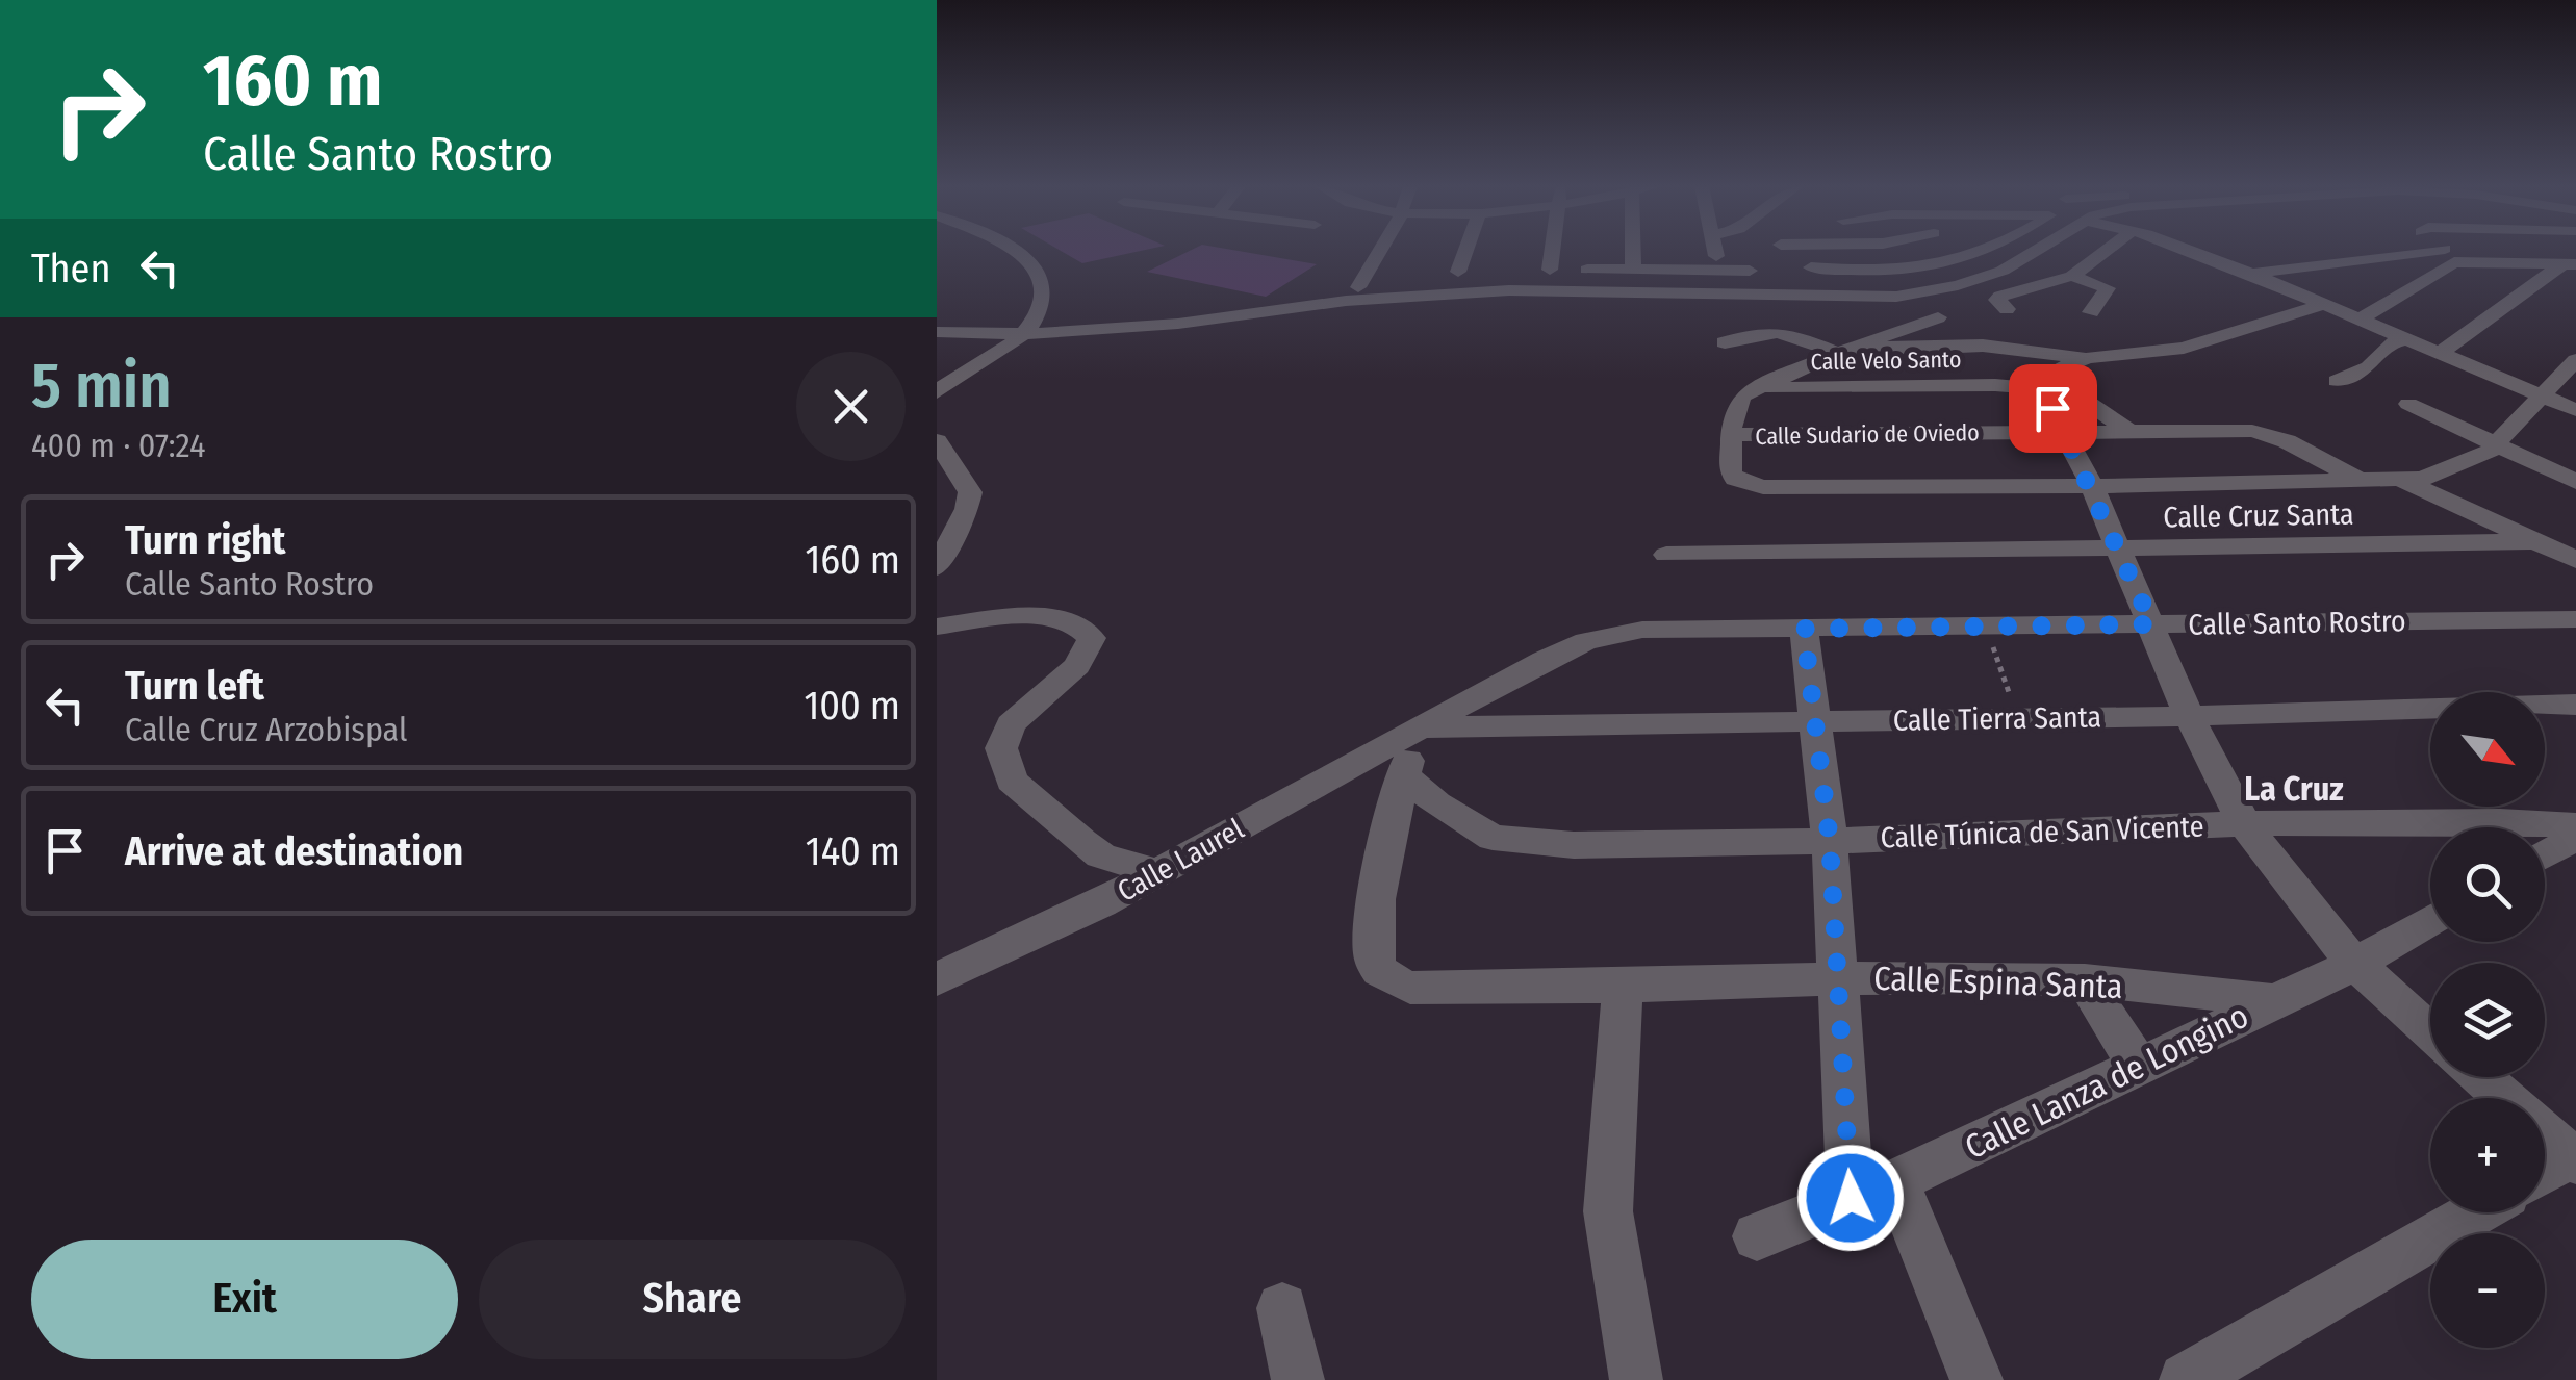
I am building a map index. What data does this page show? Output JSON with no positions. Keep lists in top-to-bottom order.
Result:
{
  "streets": {
    "street": [
      "Calle Velo Santo",
      "Calle Sudario de Oviedo",
      "Calle Cruz Santa",
      "Calle Santo Rostro",
      "Calle Tierra Santa",
      "Calle Túnica de San Vicente",
      "Calle Laurel",
      "Calle Espina Santa",
      "Calle Lanza de Longino"
    ]
  },
  "crossings": [
    ["Calle Velo Santo", "Calle Sudario de Oviedo"],
    ["Calle Santo Rostro", "Calle Laurel"],
    ["Calle Tierra Santa", "Calle Laurel"],
    ["Calle Túnica de San Vicente", "Calle Espina Santa"],
    ["Calle Espina Santa", "Calle Lanza de Longino"]
  ],
  "districts": ["La Cruz"],
  "north": "bottom right",
  "page": {
    "turn": ["160 m", "Calle Santo Rostro"],
    "then": "Then",
    "heading": ["5 min", "400 m · 07:24"],
    "list": [
      {
        "name": "Turn right",
        "note": "Calle Santo Rostro",
        "value": "160 m"
      },
      {
        "name": "Turn left",
        "note": "Calle Cruz Arzobispal",
        "value": "100 m"
      },
      {
        "name": "Arrive at destination",
        "value": "140 m"
      }
    ],
    "map_buttons": ["+", "−"],
    "buttons": ["Exit", "Share"]
  }
}
